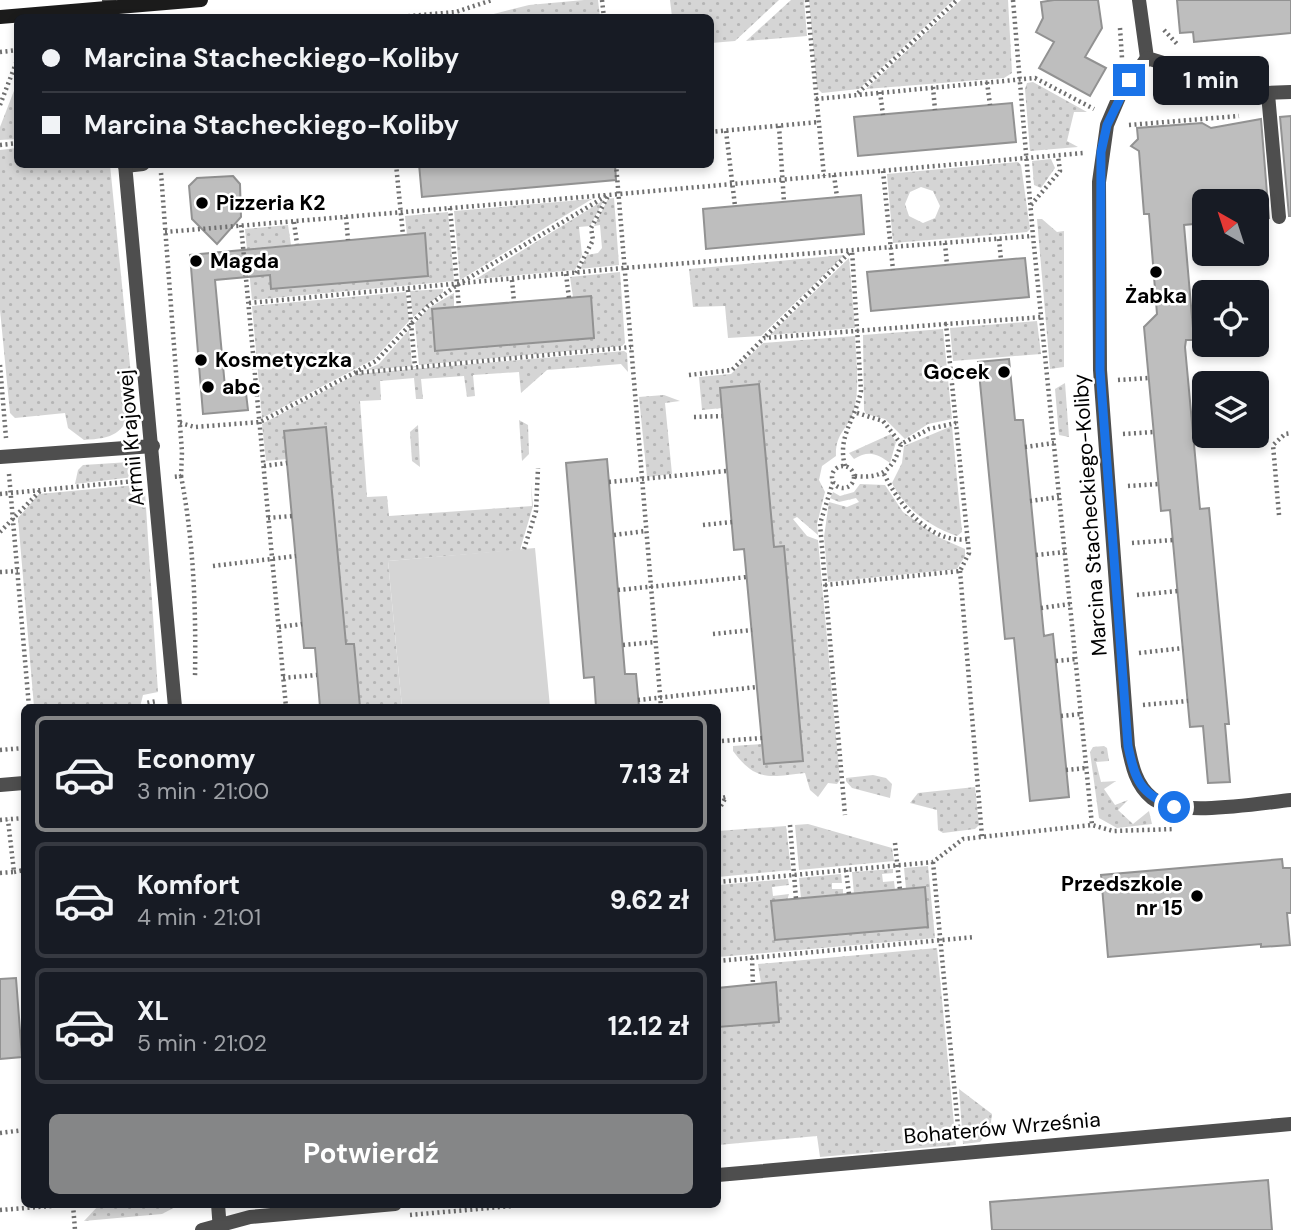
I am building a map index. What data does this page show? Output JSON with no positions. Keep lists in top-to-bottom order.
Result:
{
  "streets": {
    "street": ["Armii Krajowej", "Marcina Stacheckiego-Koliby", "Bohaterów Września"]
  },
  "places": [
    "Pizzeria K2",
    "Magda",
    "Żabka",
    "Kosmetyczka",
    "Gocek",
    "abc",
    "Przedszkole nr 15"
  ],
  "north": "top left",
  "page": {
    "banner": ["Marcina Stacheckiego-Koliby", "Marcina Stacheckiego-Koliby"],
    "bubble": "1 min",
    "list": [
      {
        "name": "Economy",
        "note": "3 min · 21:00",
        "value": "7.13 zł"
      },
      {
        "name": "Komfort",
        "note": "4 min · 21:01",
        "value": "9.62 zł"
      },
      {
        "name": "XL",
        "note": "5 min · 21:02",
        "value": "12.12 zł"
      }
    ],
    "buttons": "Potwierdź"
  }
}
